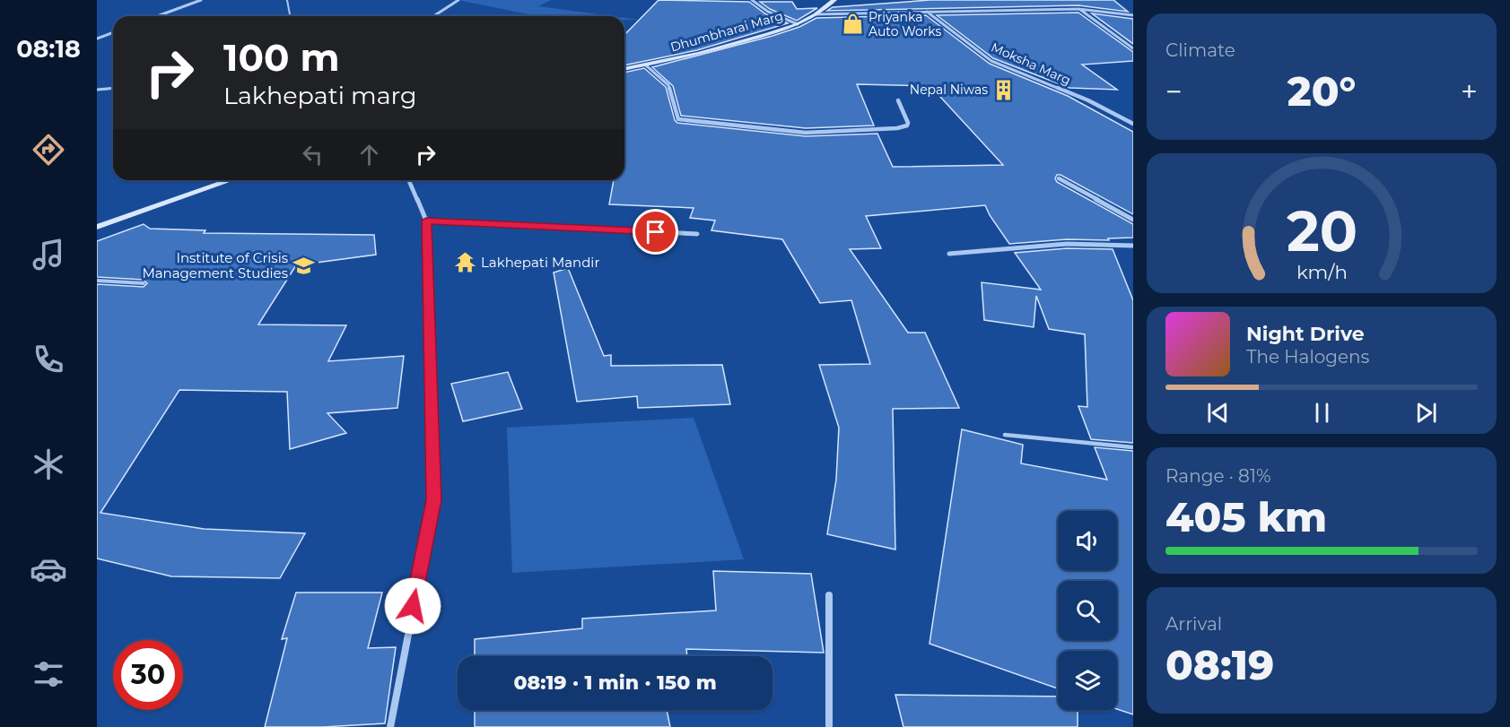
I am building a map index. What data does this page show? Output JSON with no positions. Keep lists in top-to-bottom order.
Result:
{
  "streets": {
    "main road": ["Dhumbharai Marg"],
    "street": ["Moksha Marg"]
  },
  "places": {
    "shop": ["Priyanka Auto Works"],
    "building": ["Nepal Niwas"],
    "temple": ["Lakhepati Mandir"],
    "school or university": ["Institute of Crisis Management Studies"]
  },
  "page": {
    "tabs": "08:18",
    "tile": [
      "Climate",
      ["Range · 81%", "405 km"],
      ["Arrival", "08:19"]
    ],
    "turn": ["100 m", "Lakhepati marg"],
    "heat": ["−", "20°", "+"],
    "song": ["Night Drive", "The Halogens"],
    "limit": "30",
    "trip": "08:19 · 1 min · 150 m",
    "gauge": ["20", "km/h"]
  }
}
